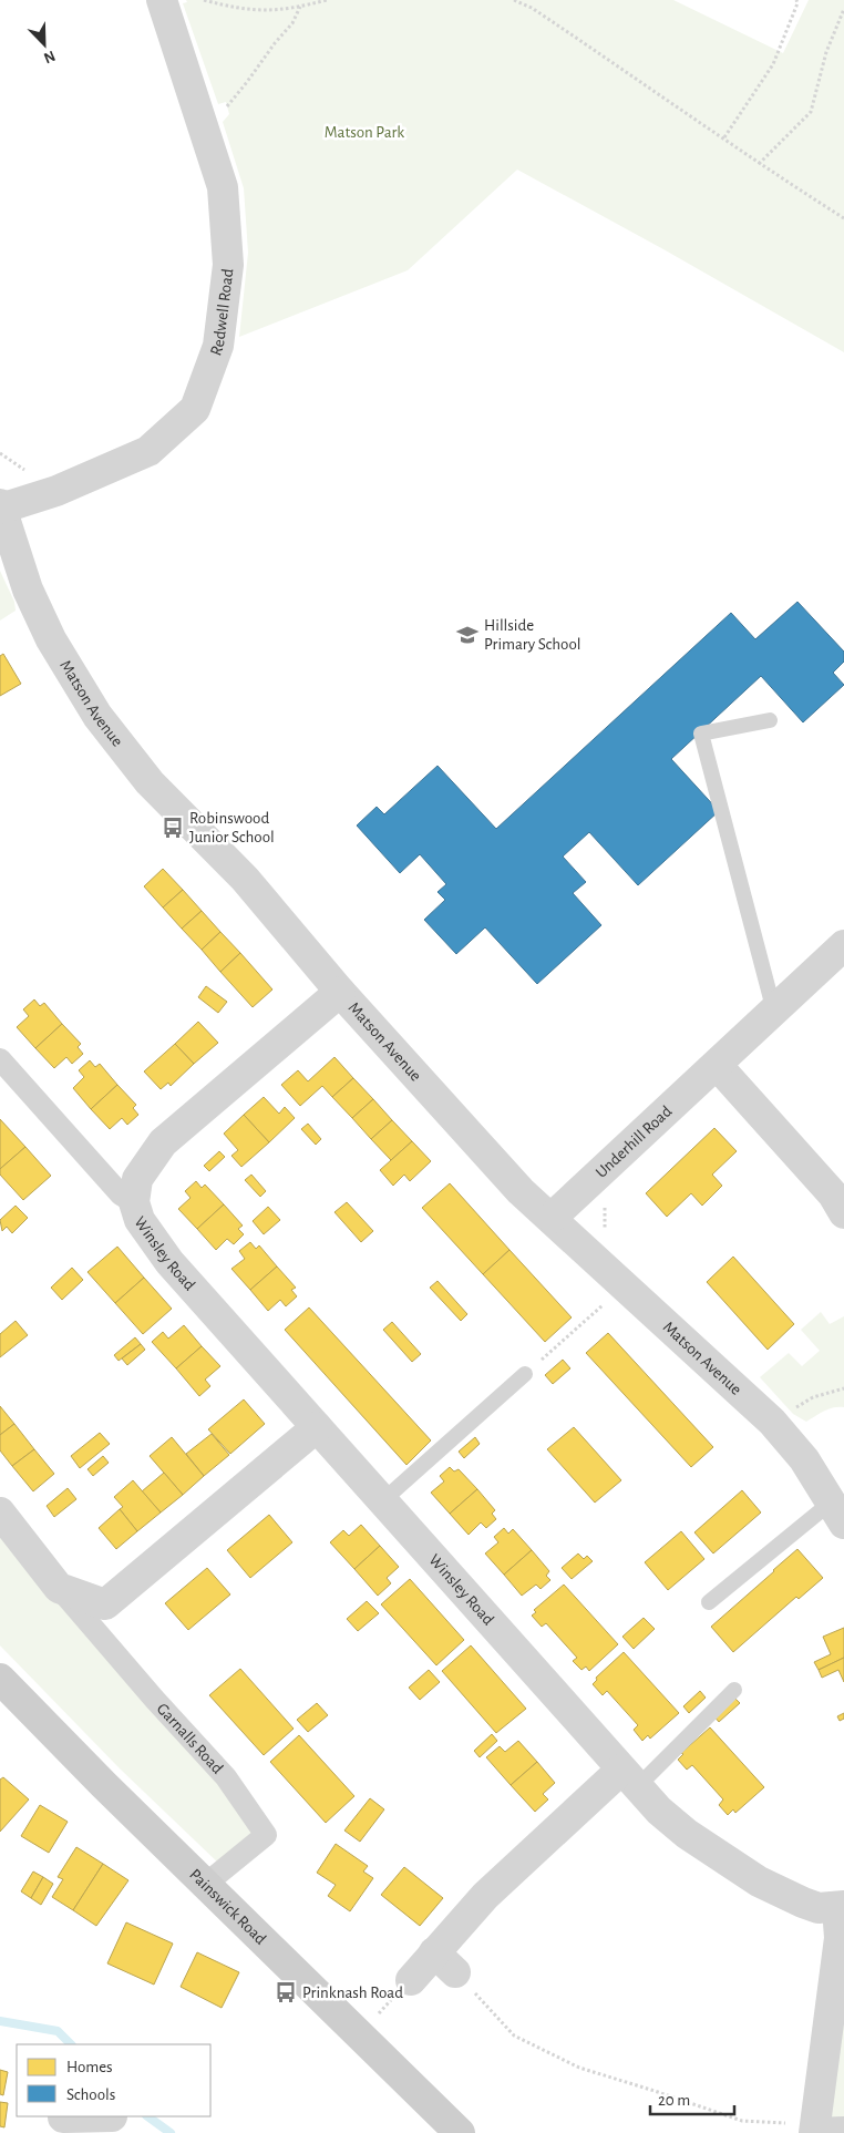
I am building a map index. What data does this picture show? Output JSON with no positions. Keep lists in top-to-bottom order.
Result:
{
  "streets": {
    "main road": ["Painswick Road"],
    "street": [
      "Redwell Road",
      "Matson Avenue",
      "Underhill Road",
      "Winsley Road",
      "Garnalls Road"
    ]
  },
  "crossings": [
    ["Redwell Road", "Matson Avenue"],
    ["Matson Avenue", "Underhill Road"],
    ["Matson Avenue", "Winsley Road"],
    ["Garnalls Road", "Painswick Road"]
  ],
  "parks": ["Matson Park"],
  "places": {
    "school or university": ["Hillside Primary School"],
    "bus stop": ["Robinswood Junior School", "Prinknash Road"]
  },
  "legend": ["Homes", "Schools"],
  "scale_bar": "20 m",
  "north": "bottom right"
}
